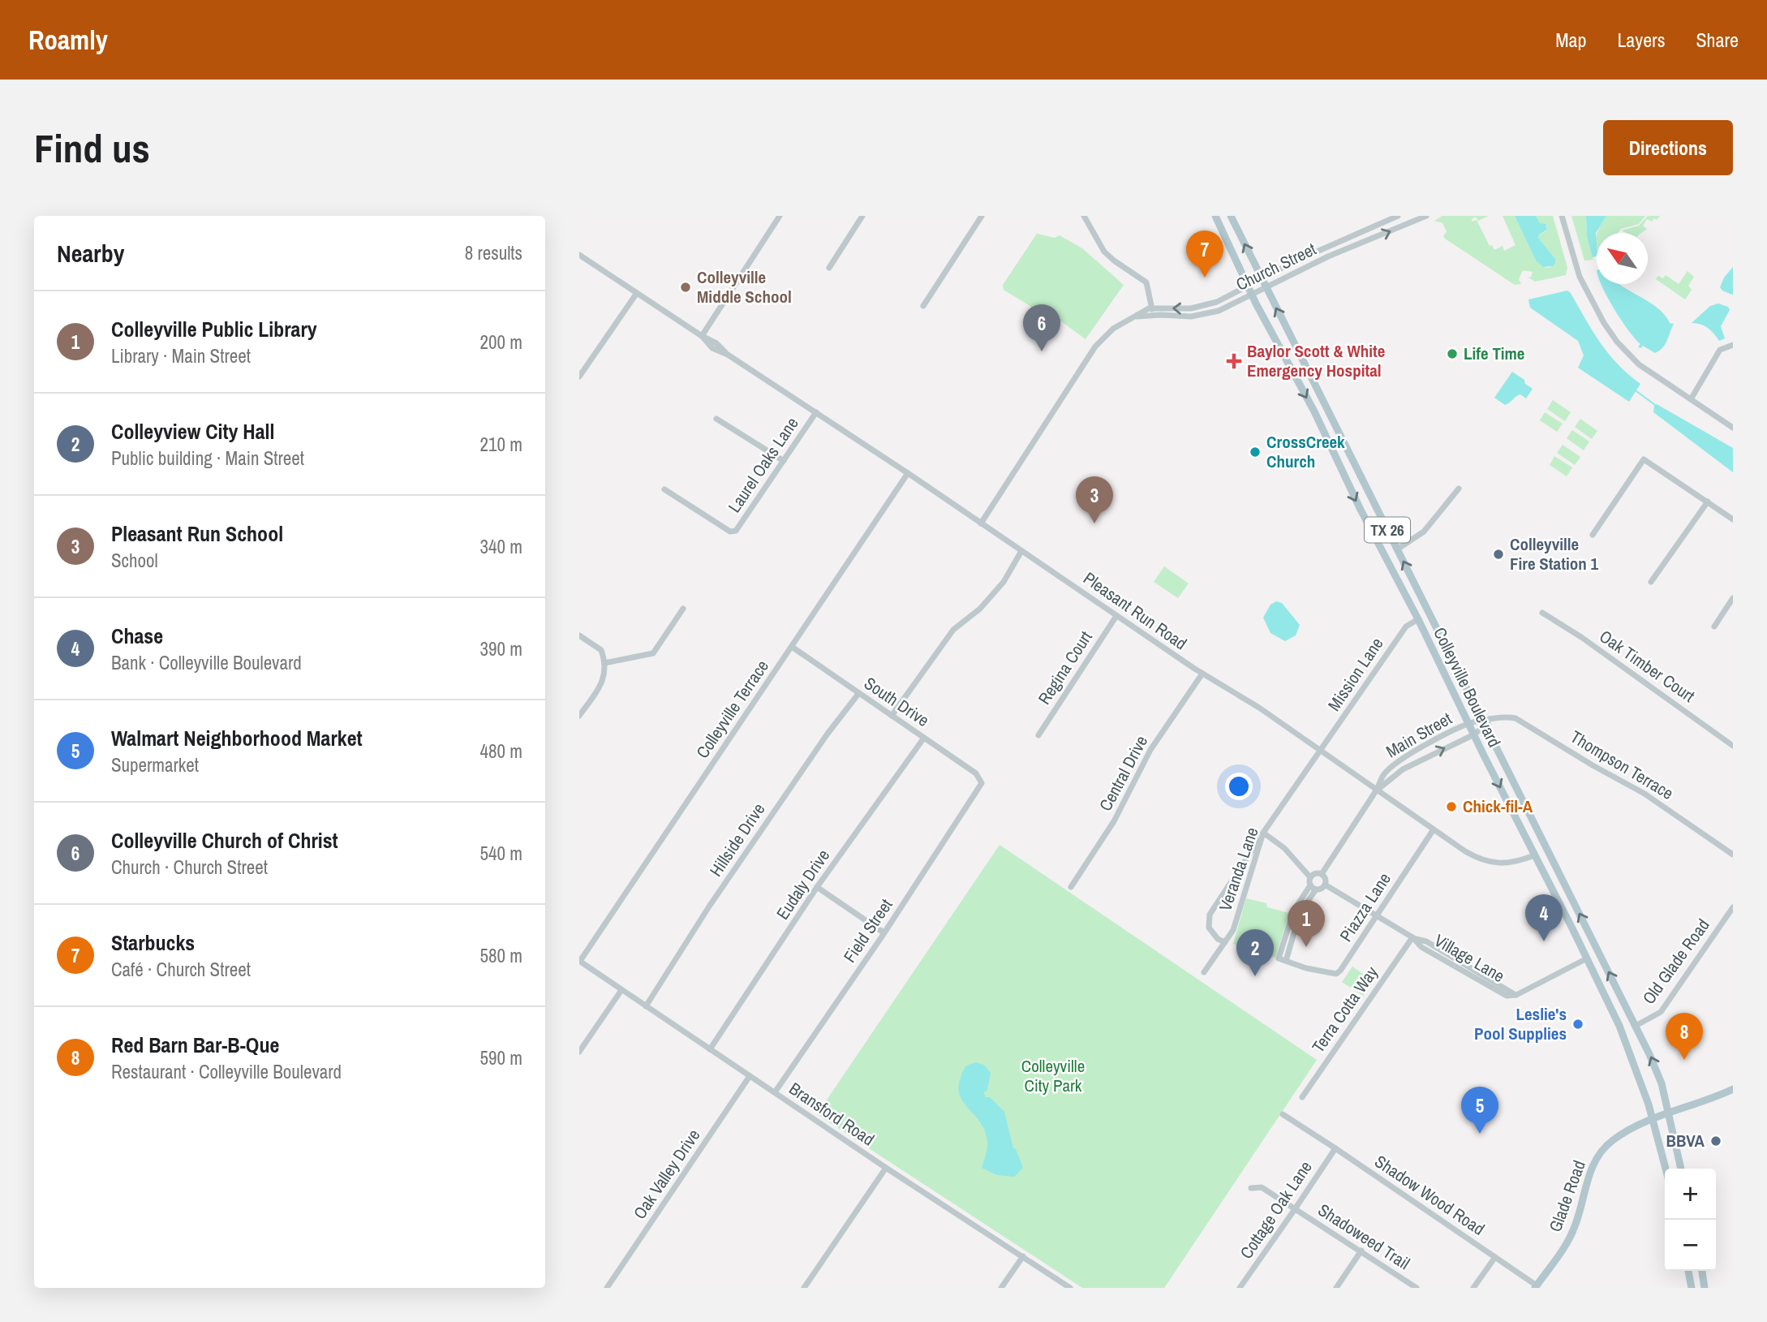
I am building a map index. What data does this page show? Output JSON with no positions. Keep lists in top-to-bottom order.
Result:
{
  "streets": {
    "main road": ["TX 26", "Colleyville Boulevard", "Glade Road"],
    "street": [
      "Church Street",
      "Laurel Oaks Lane",
      "Pleasant Run Road",
      "Oak Timber Court",
      "Regina Court",
      "Mission Lane",
      "South Drive",
      "Colleyville Terrace",
      "Main Street",
      "Thompson Terrace",
      "Central Drive",
      "Hillside Drive",
      "Veranda Lane",
      "Eudaly Drive",
      "Piazza Lane",
      "Field Street",
      "Village Lane",
      "Old Glade Road",
      "Terra Cotta Way",
      "Bransford Road",
      "Oak Valley Drive",
      "Shadow Wood Road",
      "Cottage Oak Lane",
      "Shadoweed Trail"
    ]
  },
  "crossings": [
    ["Church Street", "Pleasant Run Road"],
    ["Church Street", "Colleyville Boulevard"],
    ["Laurel Oaks Lane", "Pleasant Run Road"],
    ["Pleasant Run Road", "Regina Court"],
    ["Pleasant Run Road", "Mission Lane"],
    ["Pleasant Run Road", "Colleyville Boulevard"],
    ["Pleasant Run Road", "Colleyville Terrace"],
    ["Pleasant Run Road", "Main Street"],
    ["Pleasant Run Road", "Central Drive"],
    ["Pleasant Run Road", "Veranda Lane"],
    ["Pleasant Run Road", "Piazza Lane"],
    ["Mission Lane", "Colleyville Boulevard"],
    ["Mission Lane", "Veranda Lane"],
    ["Colleyville Boulevard", "Main Street"],
    ["Colleyville Boulevard", "Thompson Terrace"],
    ["Colleyville Boulevard", "Village Lane"],
    ["Colleyville Boulevard", "Old Glade Road"],
    ["Colleyville Boulevard", "Glade Road"],
    ["South Drive", "Colleyville Terrace"],
    ["South Drive", "Hillside Drive"],
    ["South Drive", "Eudaly Drive"],
    ["South Drive", "Field Street"],
    ["Colleyville Terrace", "Bransford Road"],
    ["Main Street", "Thompson Terrace"],
    ["Main Street", "Village Lane"],
    ["Hillside Drive", "Bransford Road"],
    ["Eudaly Drive", "Bransford Road"],
    ["Piazza Lane", "Village Lane"],
    ["Field Street", "Bransford Road"],
    ["Village Lane", "Terra Cotta Way"],
    ["Bransford Road", "Oak Valley Drive"],
    ["Shadow Wood Road", "Glade Road"],
    ["Shadow Wood Road", "Cottage Oak Lane"],
    ["Cottage Oak Lane", "Shadoweed Trail"]
  ],
  "parks": ["Colleyville City Park"],
  "places": {
    "other": [
      "Colleyville Middle School",
      "Life Time",
      "CrossCreek Church",
      "Colleyville Fire Station 1",
      "Chick-fil-A",
      "Leslie's Pool Supplies",
      "BBVA"
    ],
    "health": ["Baylor Scott & White Emergency Hospital"]
  },
  "north": "top left",
  "page": {
    "header": "Roamly",
    "nav": ["Map", "Layers", "Share"],
    "buttons": "Directions",
    "title": "Find us",
    "heading": ["Nearby", "8 results"],
    "pins": [
      "7",
      "6",
      "3",
      "4",
      "1",
      "2",
      "8",
      "5"
    ],
    "list": [
      {
        "mark": "1",
        "name": "Colleyville Public Library",
        "note": "Library · Main Street",
        "value": "200 m"
      },
      {
        "mark": "2",
        "name": "Colleyview City Hall",
        "note": "Public building · Main Street",
        "value": "210 m"
      },
      {
        "mark": "3",
        "name": "Pleasant Run School",
        "note": "School",
        "value": "340 m"
      },
      {
        "mark": "4",
        "name": "Chase",
        "note": "Bank · Colleyville Boulevard",
        "value": "390 m"
      },
      {
        "mark": "5",
        "name": "Walmart Neighborhood Market",
        "note": "Supermarket",
        "value": "480 m"
      },
      {
        "mark": "6",
        "name": "Colleyville Church of Christ",
        "note": "Church · Church Street",
        "value": "540 m"
      },
      {
        "mark": "7",
        "name": "Starbucks",
        "note": "Café · Church Street",
        "value": "580 m"
      },
      {
        "mark": "8",
        "name": "Red Barn Bar-B-Que",
        "note": "Restaurant · Colleyville Boulevard",
        "value": "590 m"
      }
    ],
    "map_buttons": ["+", "−"]
  }
}
